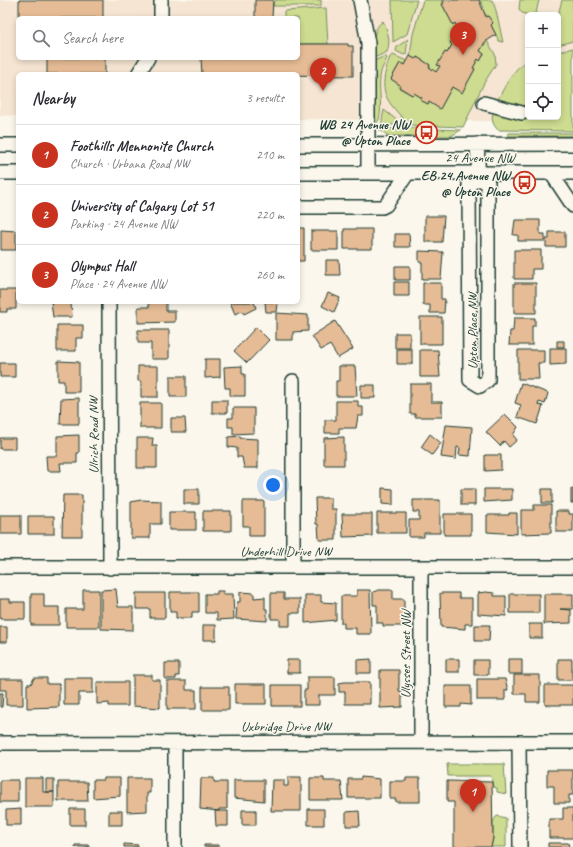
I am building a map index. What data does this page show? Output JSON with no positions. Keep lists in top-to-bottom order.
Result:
{
  "streets": {
    "street": [
      "24 Avenue NW",
      "Upton Place NW",
      "Ulrich Road NW",
      "Underhill Drive NW",
      "Ulysses Street NW",
      "Uxbridge Drive NW"
    ]
  },
  "crossings": [
    ["24 Avenue NW", "Upton Place NW"],
    ["Ulrich Road NW", "Underhill Drive NW"],
    ["Underhill Drive NW", "Ulysses Street NW"],
    ["Ulysses Street NW", "Uxbridge Drive NW"]
  ],
  "places": {
    "bus stop": ["WB 24 Avenue NW @ Upton Place", "EB 24 Avenue NW @ Upton Place"]
  },
  "page": {
    "map_buttons": ["+", "−"],
    "search": "Search here",
    "pins": ["3", "2", "1"],
    "heading": ["Nearby", "3 results"],
    "list": [
      {
        "mark": "1",
        "name": "Foothills Mennonite Church",
        "note": "Church · Urbana Road NW",
        "value": "210 m"
      },
      {
        "mark": "2",
        "name": "University of Calgary Lot 51",
        "note": "Parking · 24 Avenue NW",
        "value": "220 m"
      },
      {
        "mark": "3",
        "name": "Olympus Hall",
        "note": "Place · 24 Avenue NW",
        "value": "260 m"
      }
    ]
  }
}
